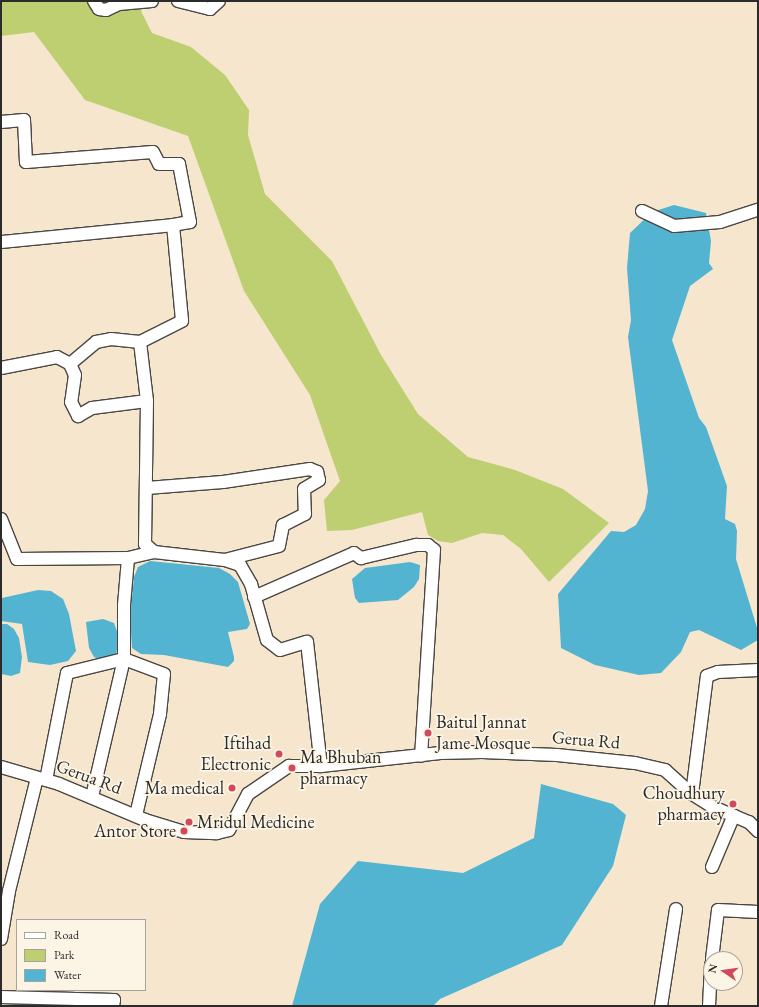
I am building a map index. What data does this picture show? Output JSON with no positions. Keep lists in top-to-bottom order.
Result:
{
  "streets": {
    "street": ["Gerua Rd"]
  },
  "places": [
    "Baitul Jannat Jame Mosque",
    "Iftihad Electronic",
    "Ma Bhuban pharmacy",
    "Ma medical",
    "Choudhury pharmacy",
    "Mridul Medicine",
    "Antor Store"
  ],
  "legend": ["Road", "Park", "Water"],
  "north": "left"
}
